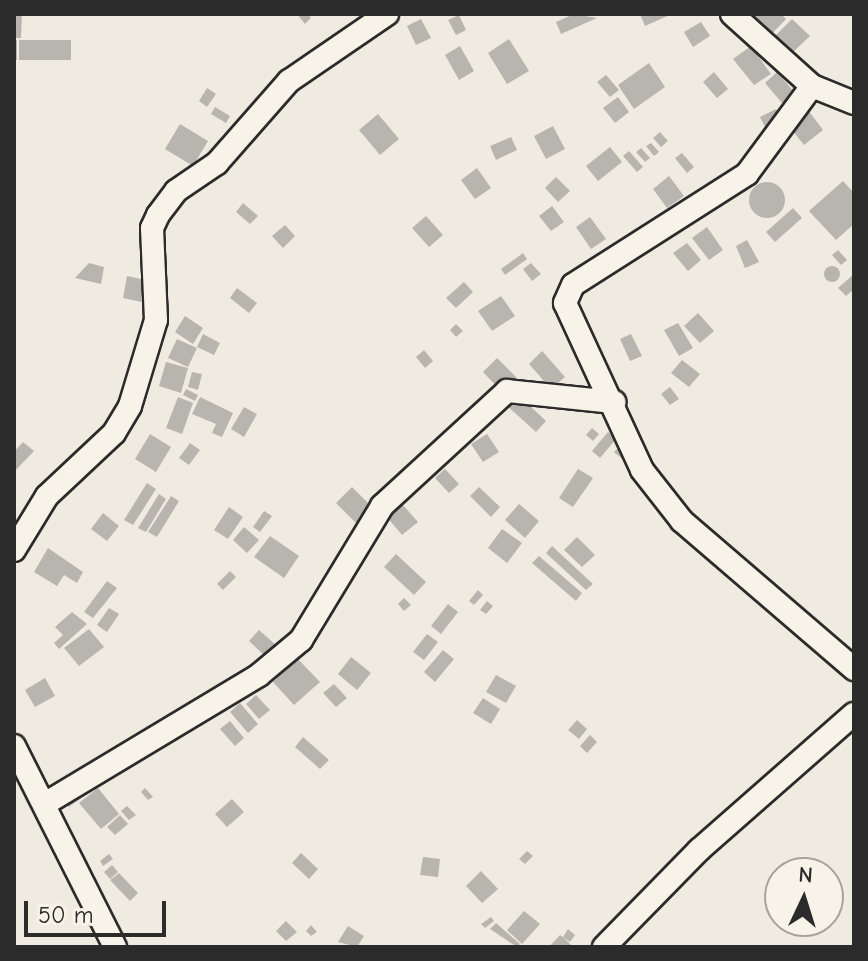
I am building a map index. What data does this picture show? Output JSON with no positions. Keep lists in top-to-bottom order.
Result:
{
  "scale_bar": "50 m",
  "north": "top"
}
